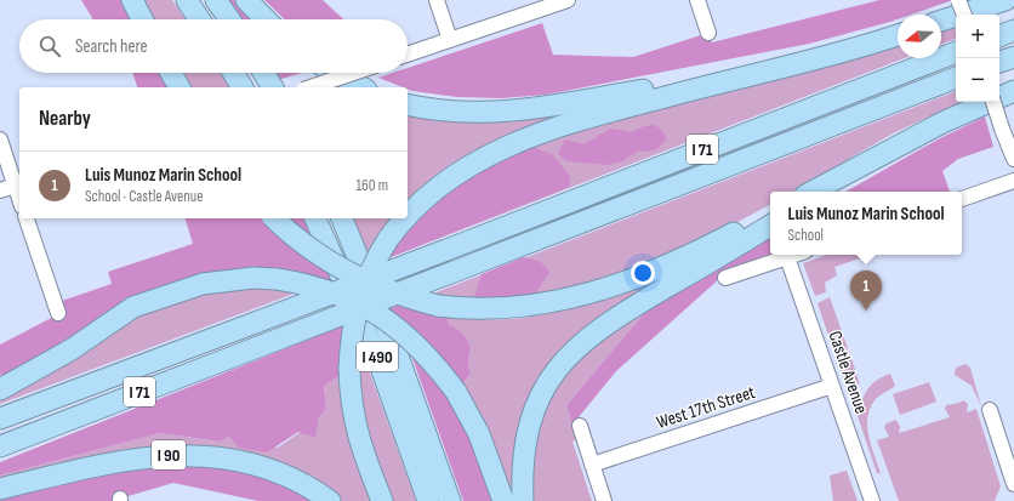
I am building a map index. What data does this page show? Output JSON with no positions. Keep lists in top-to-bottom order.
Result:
{
  "streets": {
    "highway": ["I 71", "I 490", "I 90"],
    "street": ["Castle Avenue", "West 17th Street"]
  },
  "crossings": [
    ["Castle Avenue", "West 17th Street"]
  ],
  "north": "left",
  "page": {
    "map_buttons": ["+", "−"],
    "search": "Search here",
    "heading": "Nearby",
    "list": [
      {
        "mark": "1",
        "name": "Luis Munoz Marin School",
        "note": "School · Castle Avenue",
        "value": "160 m"
      }
    ],
    "popup": ["Luis Munoz Marin School", "School"],
    "pins": "1"
  }
}
